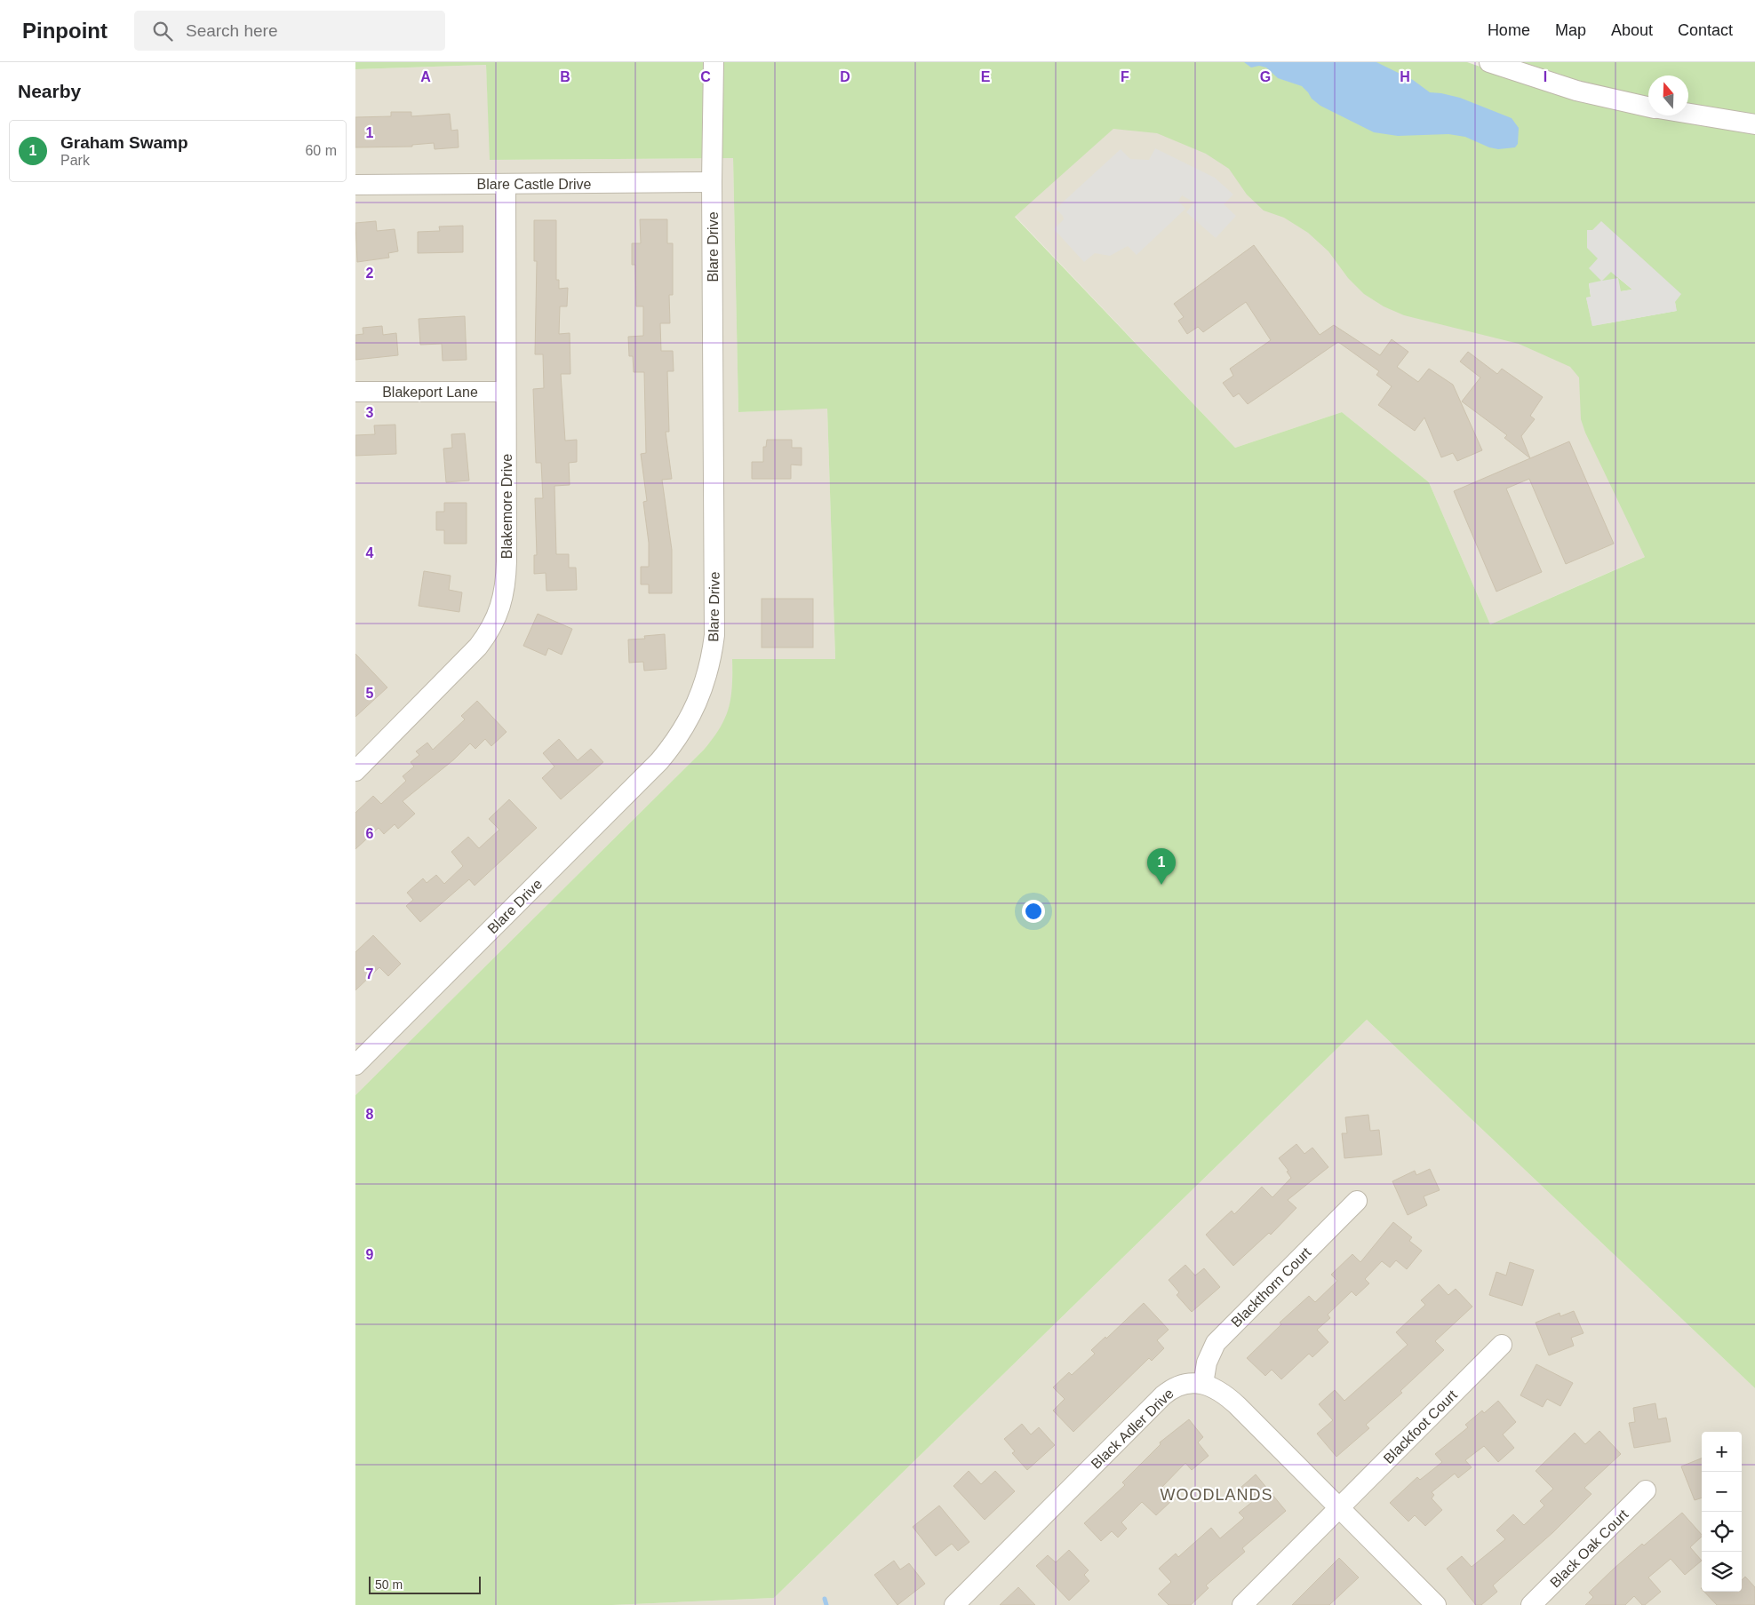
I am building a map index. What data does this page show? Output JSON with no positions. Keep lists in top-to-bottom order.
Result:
{
  "streets": {
    "street": [
      "Blare Castle Drive",
      "Blare Drive",
      "Blakeport Lane",
      "Blakemore Drive",
      "Blackthorn Court",
      "Blackfoot Court",
      "Black Adler Drive",
      "Black Oak Court"
    ]
  },
  "crossings": [
    ["Blare Castle Drive", "Blare Drive"],
    ["Blare Castle Drive", "Blakemore Drive"],
    ["Blakeport Lane", "Blakemore Drive"],
    ["Blackthorn Court", "Black Adler Drive"],
    ["Blackfoot Court", "Black Adler Drive"]
  ],
  "districts": ["WOODLANDS"],
  "scale_bar": "50 m",
  "north": "top",
  "page": {
    "header": "Pinpoint",
    "search": "Search here",
    "nav": [
      "Home",
      "Map",
      "About",
      "Contact"
    ],
    "heading": "Nearby",
    "list": [
      {
        "mark": "1",
        "name": "Graham Swamp",
        "note": "Park",
        "value": "60 m"
      }
    ],
    "pins": "1",
    "map_buttons": ["+", "−"],
    "scale": "50 m"
  },
  "grid": {
    "columns": [
      "A",
      "B",
      "C",
      "D",
      "E",
      "F",
      "G",
      "H",
      "I"
    ],
    "rows": [
      "1",
      "2",
      "3",
      "4",
      "5",
      "6",
      "7",
      "8",
      "9"
    ]
  }
}
